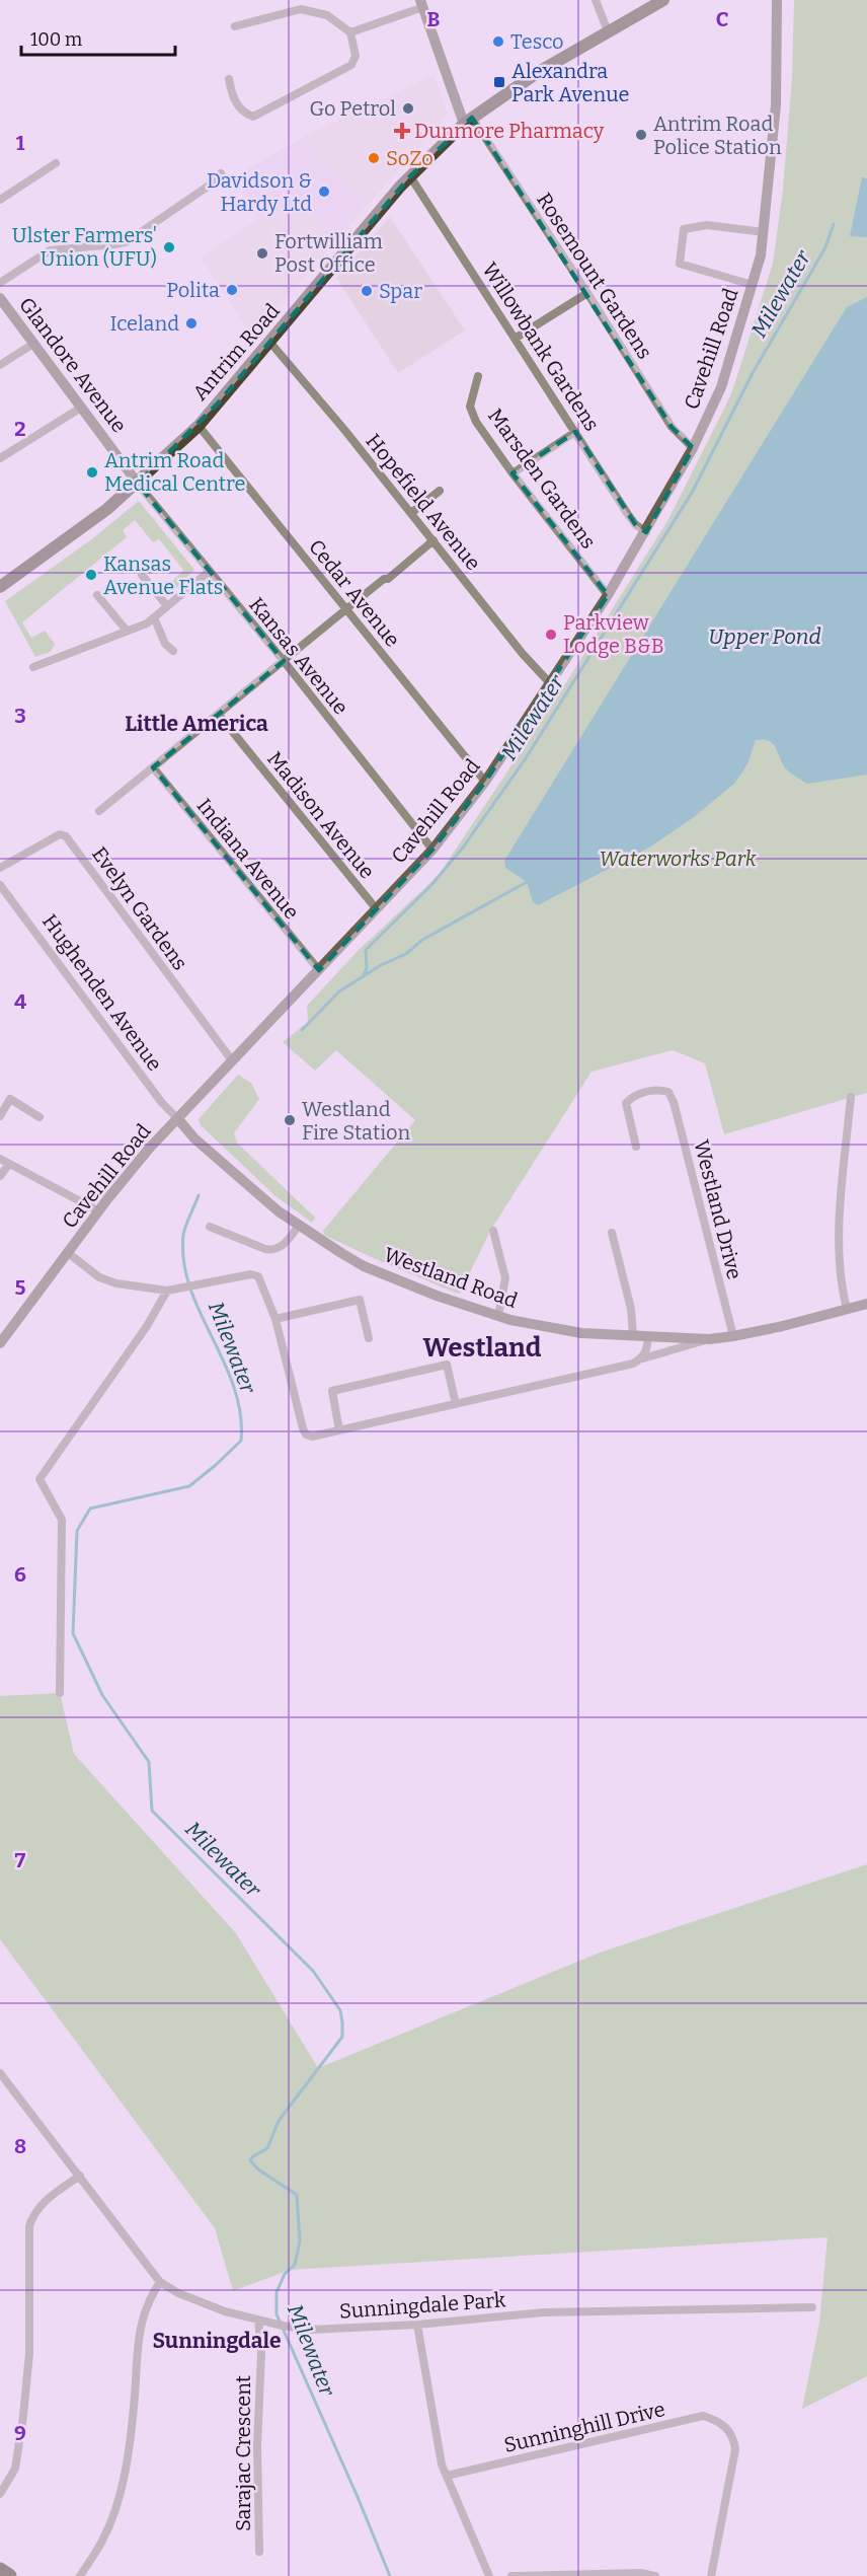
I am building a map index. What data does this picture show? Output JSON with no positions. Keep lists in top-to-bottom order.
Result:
{
  "streets": {
    "main road": [
      "Cavehill Road",
      "Antrim Road",
      "Glandore Avenue",
      "Westland Road"
    ],
    "street": [
      "Rosemount Gardens",
      "Willowbank Gardens",
      "Marsden Gardens",
      "Hopefield Avenue",
      "Cedar Avenue",
      "Kansas Avenue",
      "Madison Avenue",
      "Indiana Avenue",
      "Evelyn Gardens",
      "Hughenden Avenue",
      "Westland Drive",
      "Sunningdale Park",
      "Sunninghill Drive",
      "Sarajac Crescent"
    ]
  },
  "crossings": [
    ["Rosemount Gardens", "Cavehill Road"],
    ["Rosemount Gardens", "Antrim Road"],
    ["Willowbank Gardens", "Cavehill Road"],
    ["Willowbank Gardens", "Antrim Road"],
    ["Cavehill Road", "Marsden Gardens"],
    ["Cavehill Road", "Hopefield Avenue"],
    ["Cavehill Road", "Cedar Avenue"],
    ["Cavehill Road", "Kansas Avenue"],
    ["Cavehill Road", "Madison Avenue"],
    ["Cavehill Road", "Indiana Avenue"],
    ["Cavehill Road", "Evelyn Gardens"],
    ["Cavehill Road", "Hughenden Avenue"],
    ["Cavehill Road", "Westland Road"],
    ["Antrim Road", "Glandore Avenue"],
    ["Antrim Road", "Hopefield Avenue"],
    ["Antrim Road", "Cedar Avenue"],
    ["Antrim Road", "Kansas Avenue"],
    ["Glandore Avenue", "Kansas Avenue"],
    ["Hughenden Avenue", "Westland Road"],
    ["Westland Drive", "Westland Road"],
    ["Sunningdale Park", "Sarajac Crescent"]
  ],
  "districts": ["Little America", "Westland", "Sunningdale"],
  "water": ["Milewater", "Upper Pond"],
  "parks": ["Waterworks Park"],
  "places": {
    "other": [
      "Tesco",
      "Go Petrol",
      "Antrim Road Police Station",
      "SoZo",
      "Davidson & Hardy Ltd",
      "Ulster Farmers' Union (UFU)",
      "Fortwilliam Post Office",
      "Polita",
      "Spar",
      "Iceland",
      "Antrim Road Medical Centre",
      "Kansas Avenue Flats",
      "Parkview Lodge B&B",
      "Westland Fire Station"
    ],
    "transit": ["Alexandra Park Avenue"],
    "health": ["Dunmore Pharmacy"]
  },
  "scale_bar": "100 m",
  "grid": {
    "columns": ["B", "C"],
    "rows": [
      "1",
      "2",
      "3",
      "4",
      "5",
      "6",
      "7",
      "8",
      "9"
    ]
  }
}
